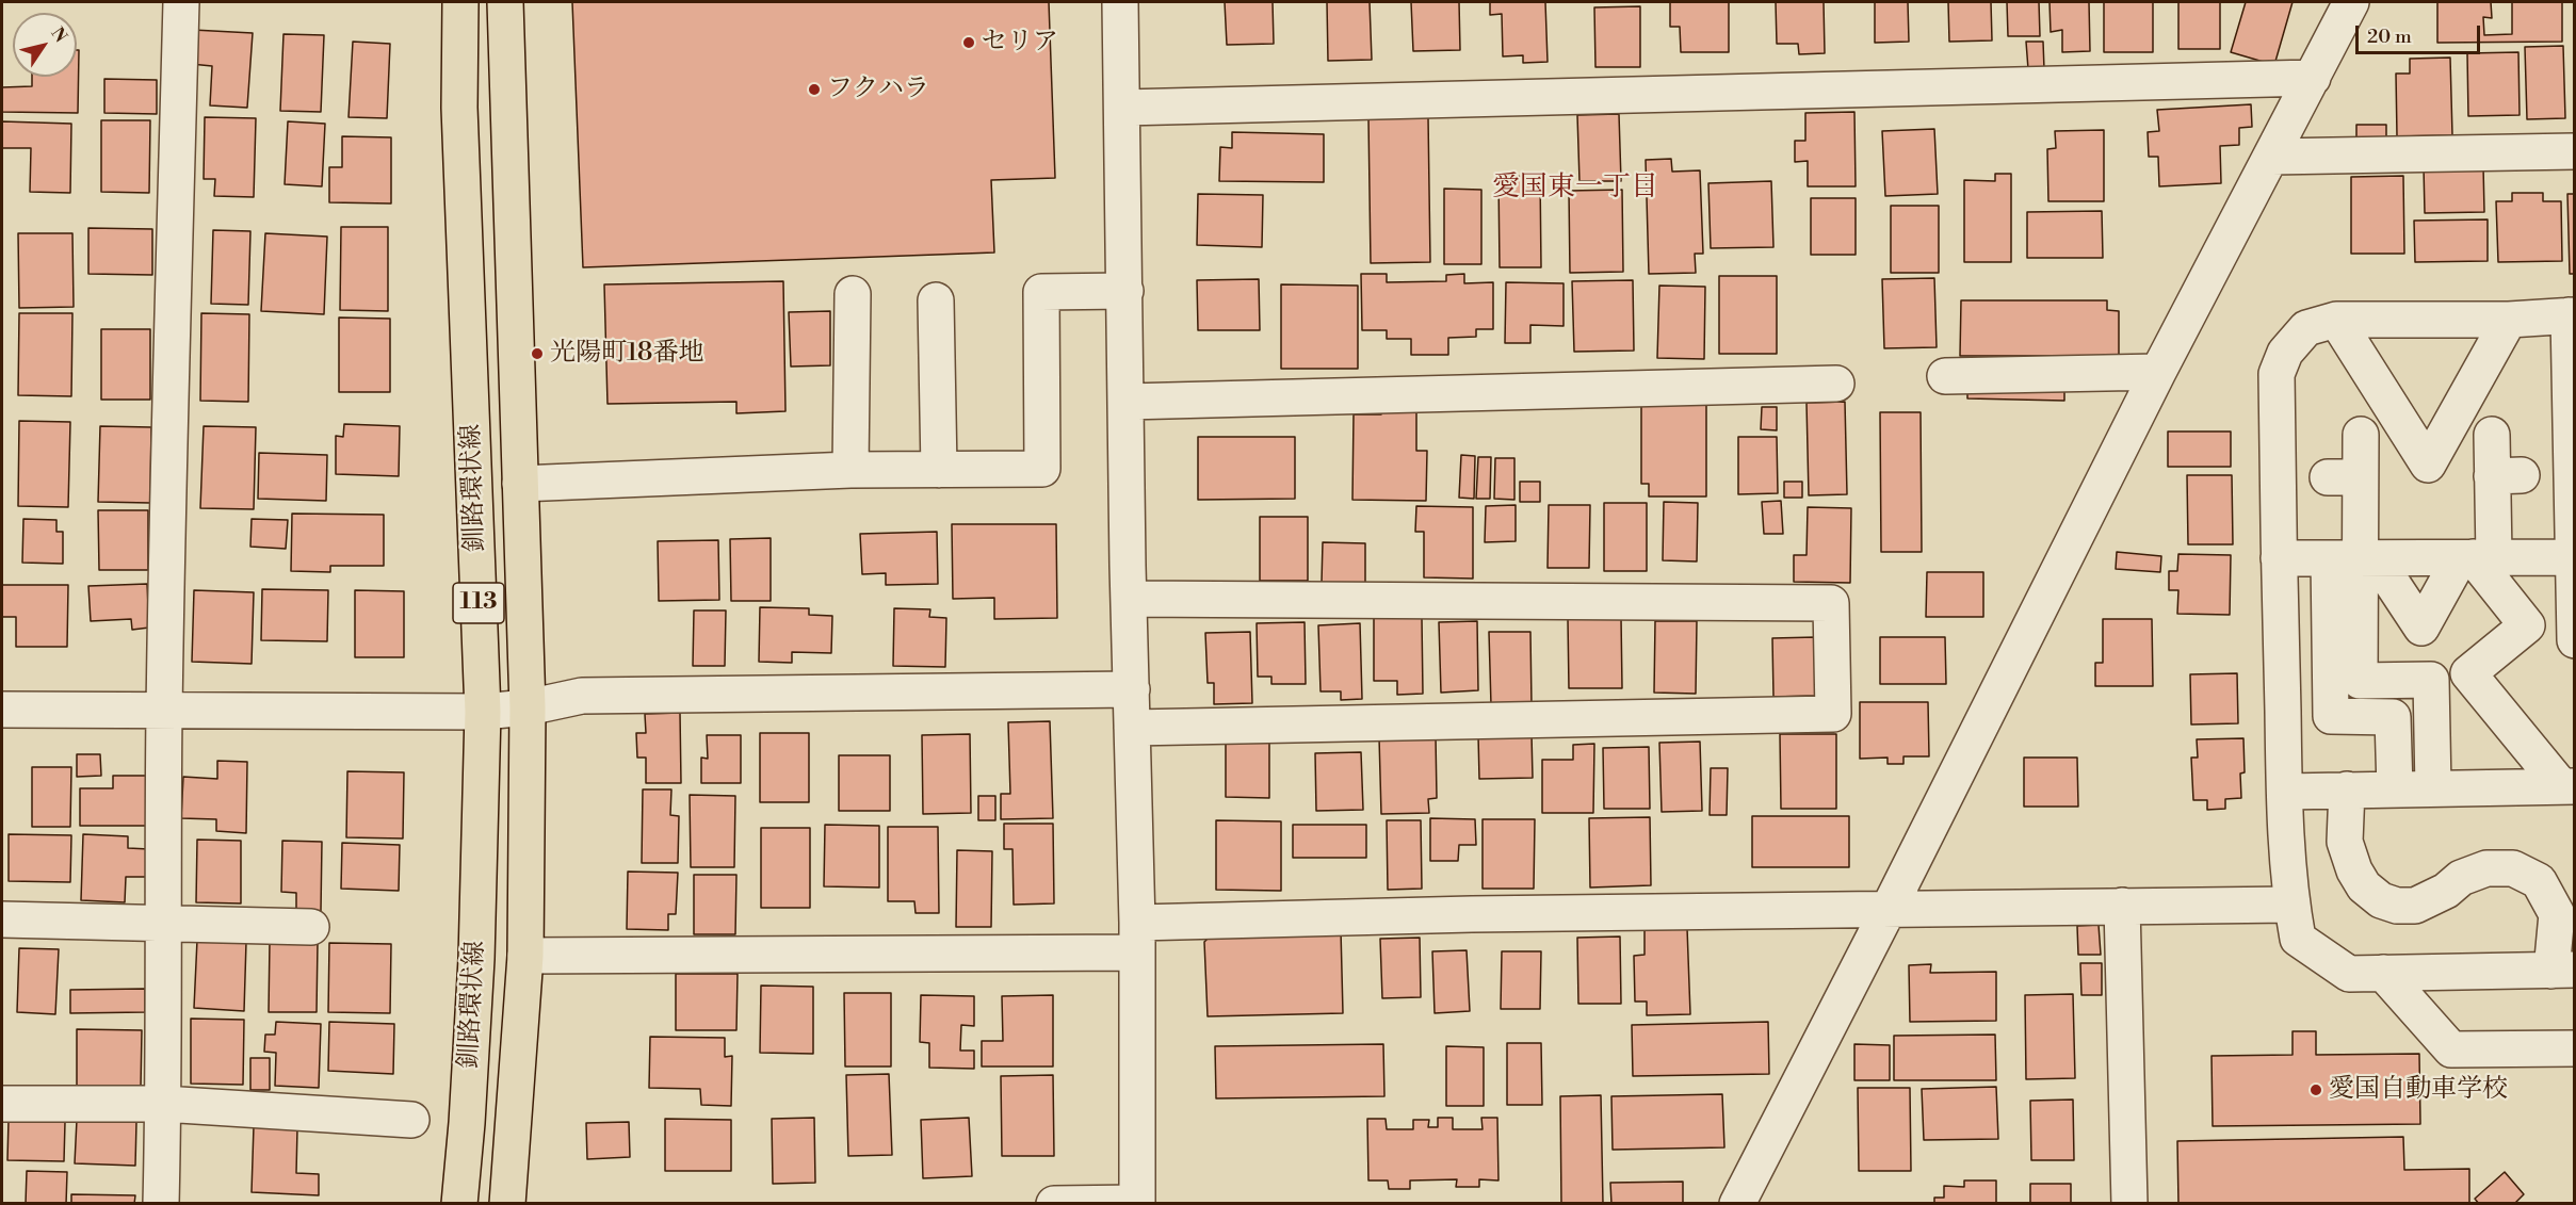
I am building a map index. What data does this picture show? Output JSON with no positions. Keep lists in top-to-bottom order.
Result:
{
  "streets": {
    "main road": ["釧路環状線", "113"]
  },
  "districts": ["愛国東一丁目"],
  "places": [
    "セリア",
    "フクハラ",
    "光陽町18番地",
    "愛国自動車学校"
  ],
  "scale_bar": "20 m",
  "north": "top right"
}
